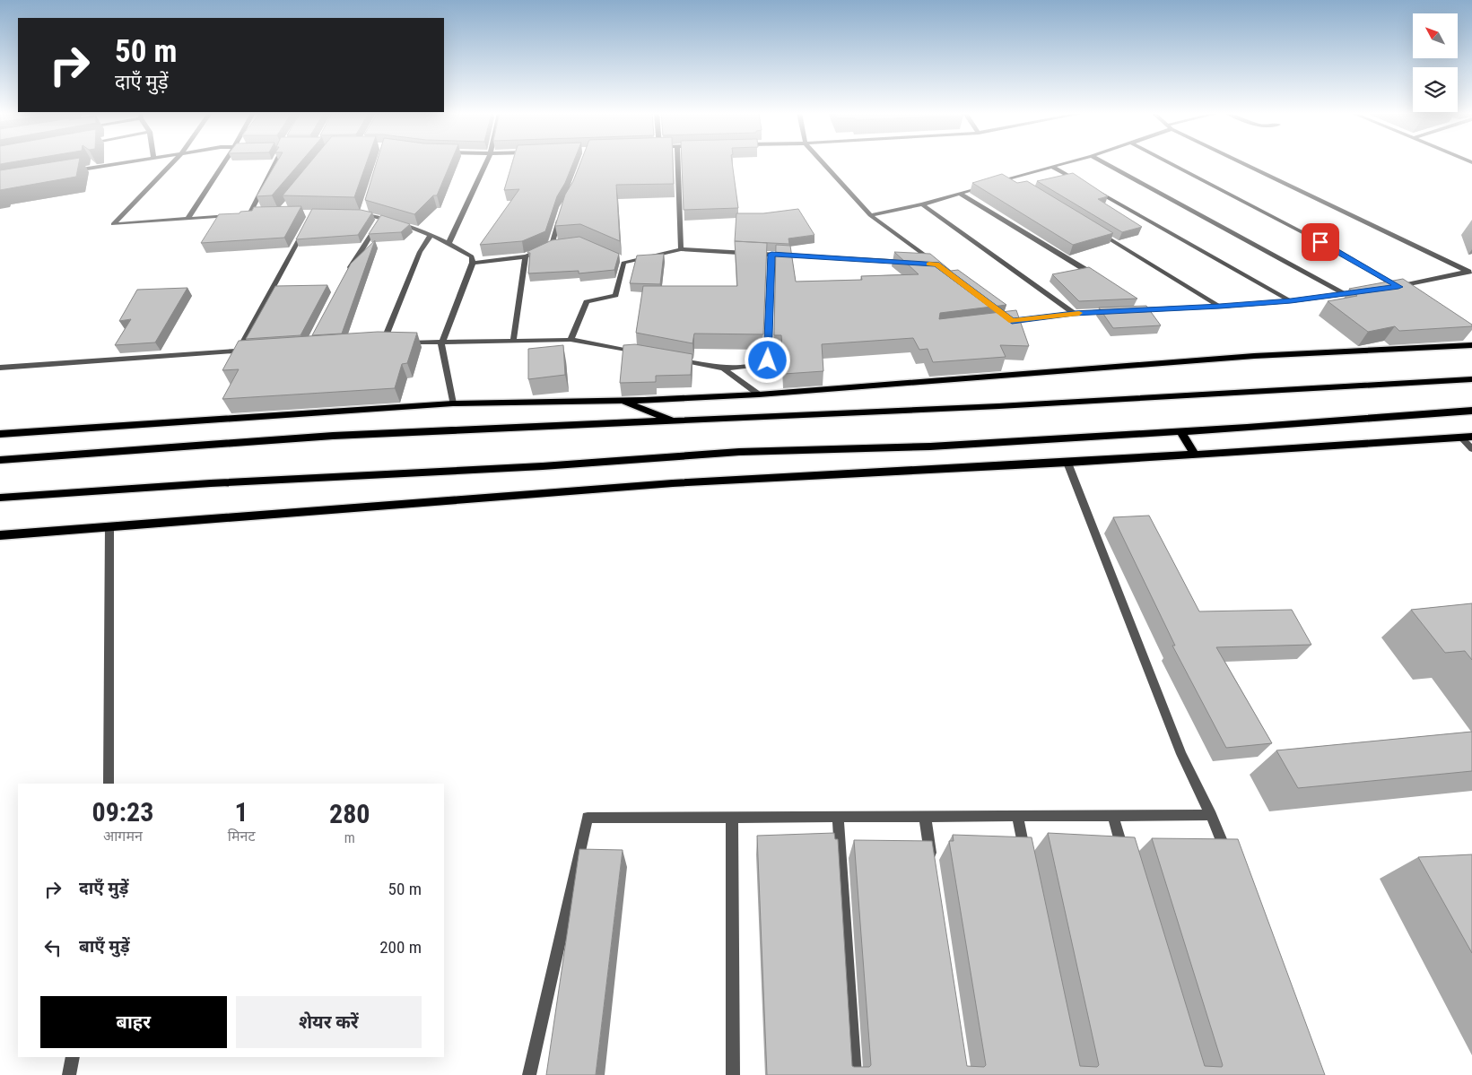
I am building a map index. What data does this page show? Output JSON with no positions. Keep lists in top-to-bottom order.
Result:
{
  "north": "top left",
  "page": {
    "turn": ["50 m", "दाएँ मुड़ें"],
    "eta": [
      "09:23",
      "आगमन",
      "1",
      "मिनट",
      "280",
      "m"
    ],
    "list": [
      {
        "name": "दाएँ मुड़ें",
        "value": "50 m"
      },
      {
        "name": "बाएँ मुड़ें",
        "value": "200 m"
      }
    ],
    "buttons": ["बाहर", "शेयर करें"]
  }
}
